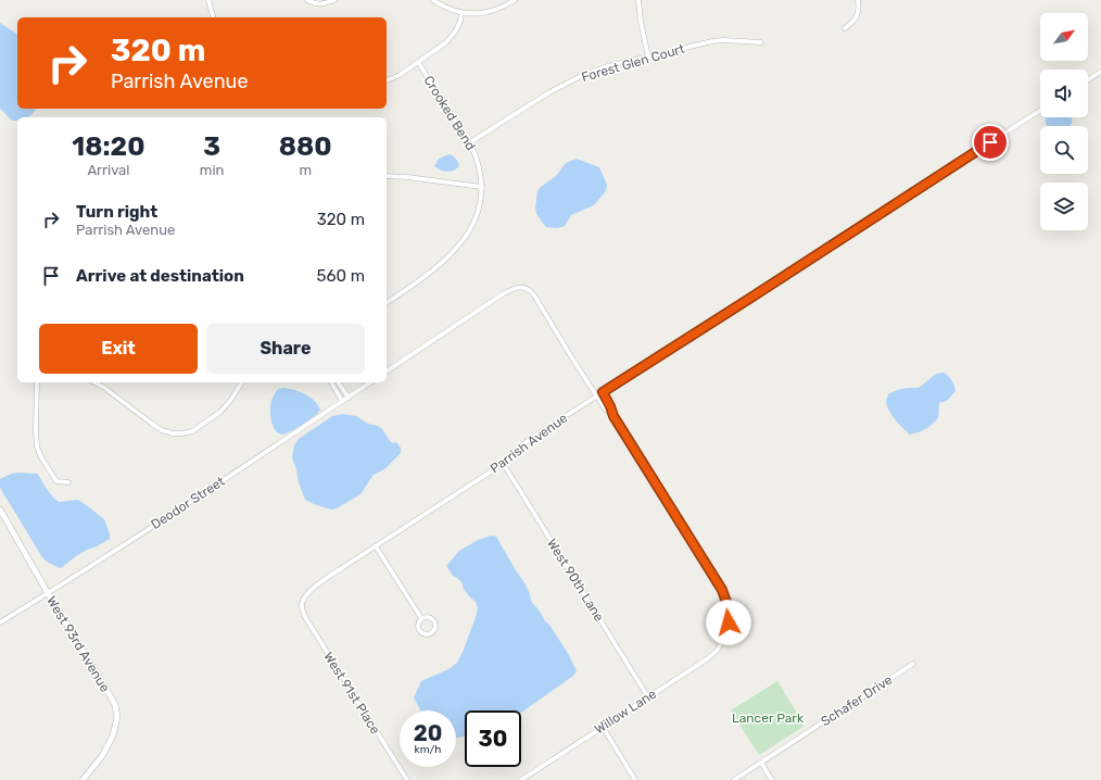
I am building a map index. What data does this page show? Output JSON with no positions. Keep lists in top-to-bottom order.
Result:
{
  "streets": {
    "street": [
      "Forest Glen Court",
      "Crooked Bend",
      "Parrish Avenue",
      "Deodor Street",
      "West 90th Lane",
      "West 93rd Avenue",
      "West 91st Place",
      "Schafer Drive",
      "Willow Lane"
    ]
  },
  "crossings": [
    ["Forest Glen Court", "Crooked Bend"],
    ["Parrish Avenue", "West 90th Lane"],
    ["Parrish Avenue", "West 91st Place"],
    ["Deodor Street", "West 93rd Avenue"],
    ["West 90th Lane", "Willow Lane"]
  ],
  "parks": ["Lancer Park"],
  "north": "top right",
  "page": {
    "turn": ["320 m", "Parrish Avenue"],
    "eta": [
      "18:20",
      "Arrival",
      "3",
      "min",
      "880",
      "m"
    ],
    "list": [
      {
        "name": "Turn right",
        "note": "Parrish Avenue",
        "value": "320 m"
      },
      {
        "name": "Arrive at destination",
        "value": "560 m"
      }
    ],
    "buttons": ["Exit", "Share"],
    "speed": "20 km/h",
    "limit": "30"
  }
}
